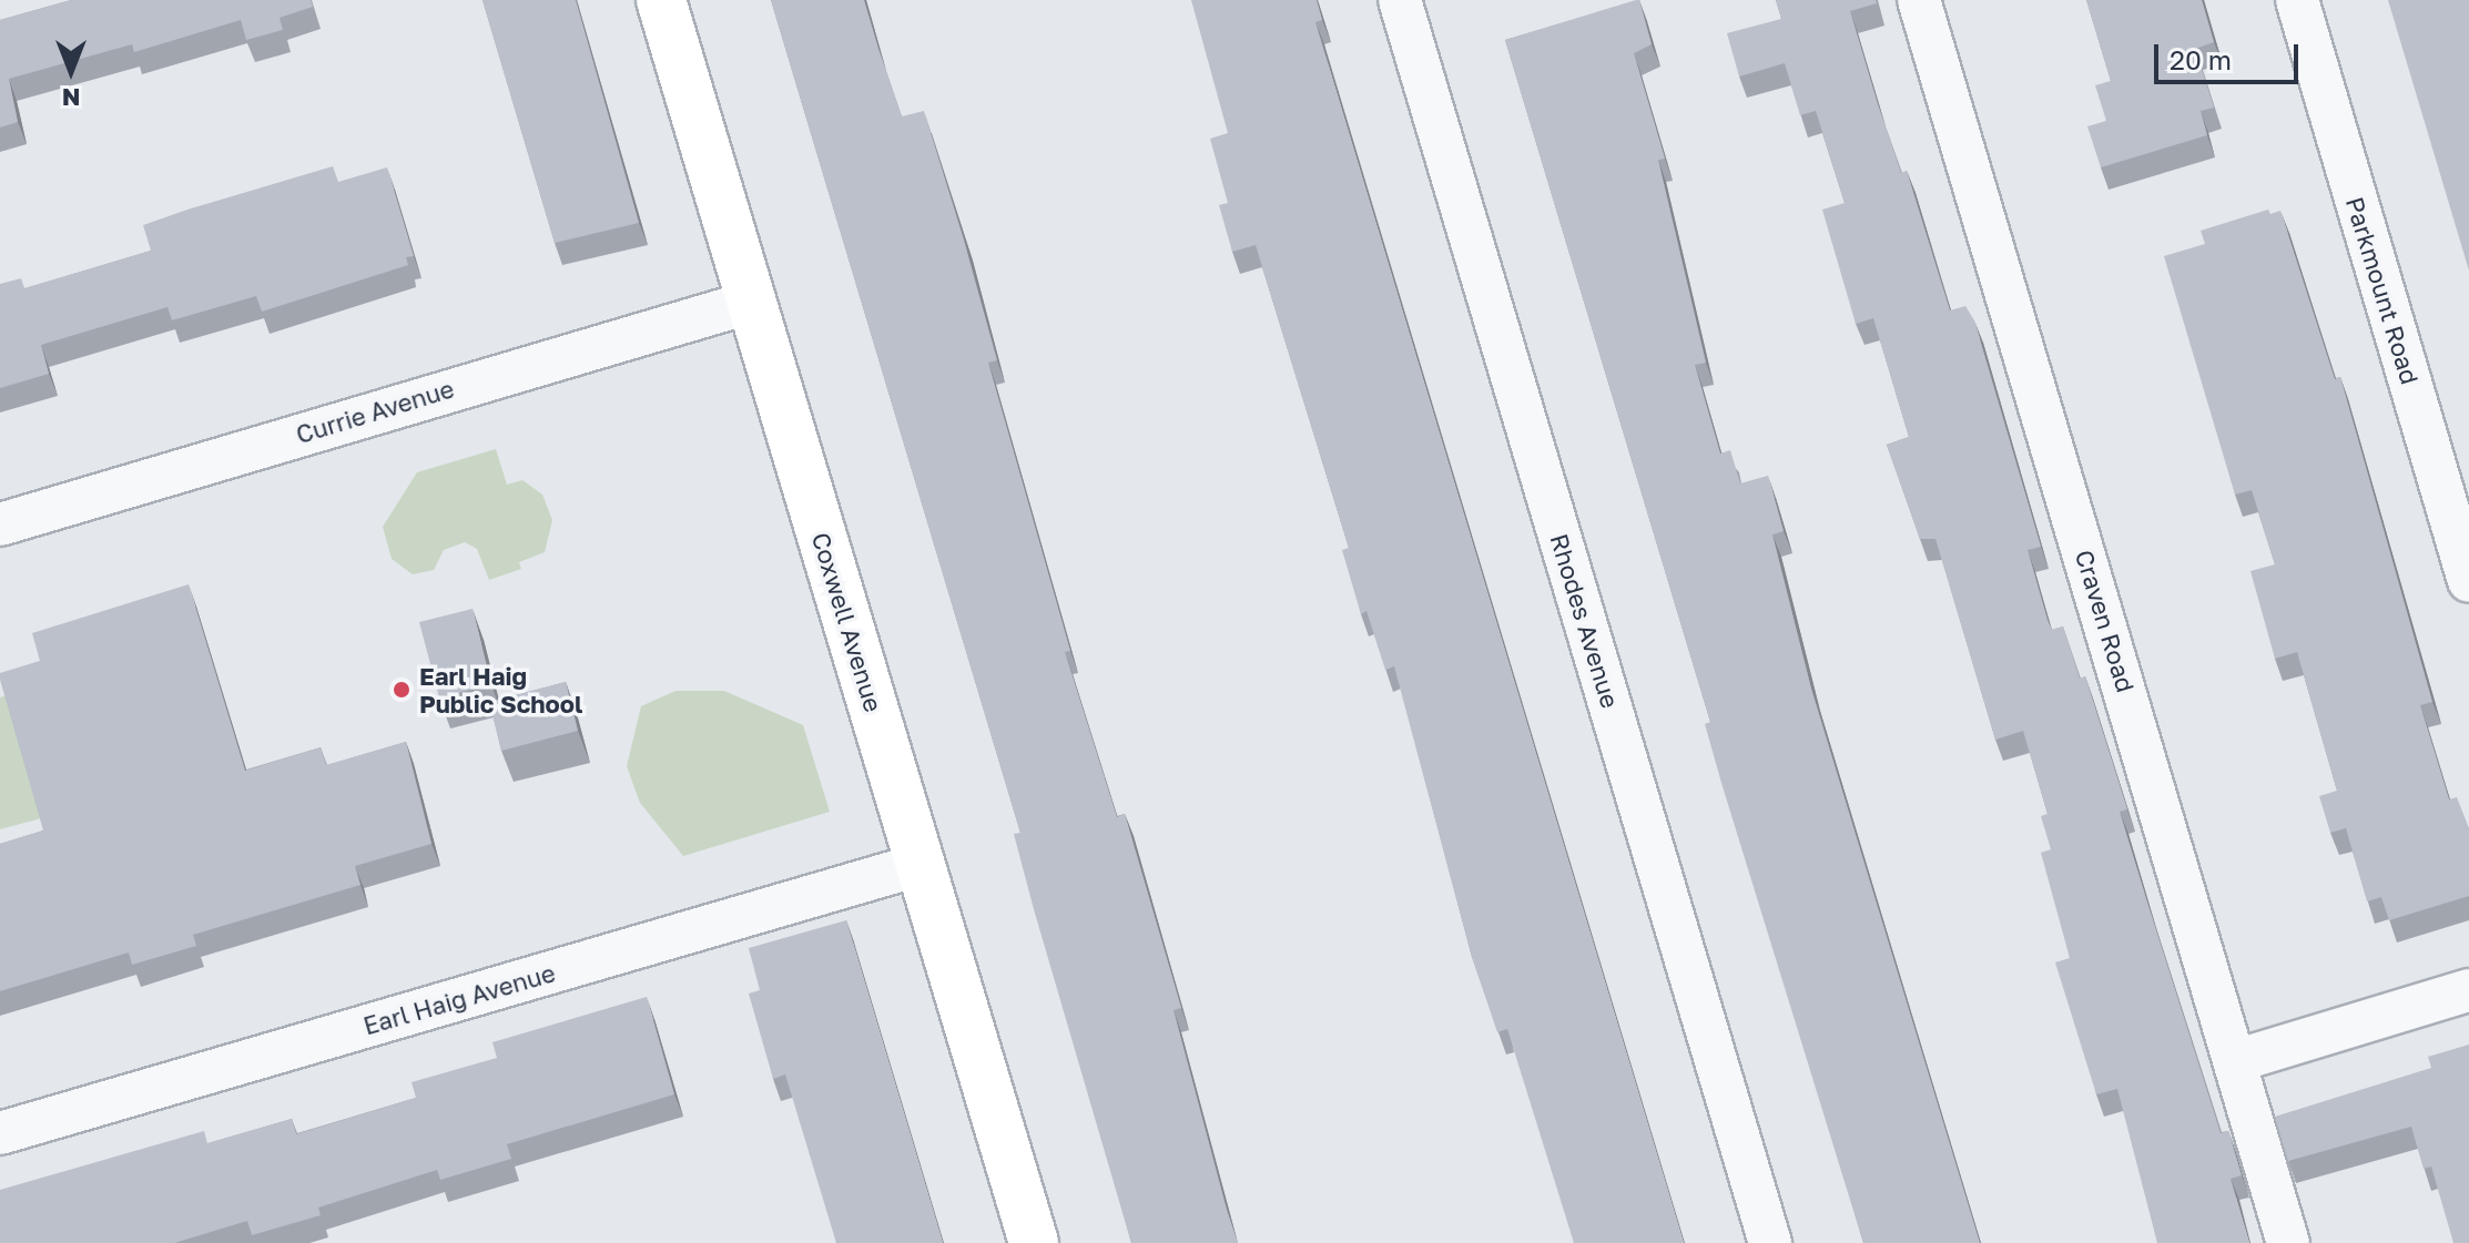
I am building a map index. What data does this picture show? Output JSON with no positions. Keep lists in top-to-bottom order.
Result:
{
  "streets": {
    "main road": ["Coxwell Avenue"],
    "street": [
      "Parkmount Road",
      "Currie Avenue",
      "Rhodes Avenue",
      "Craven Road",
      "Earl Haig Avenue"
    ]
  },
  "crossings": [
    ["Currie Avenue", "Coxwell Avenue"],
    ["Coxwell Avenue", "Earl Haig Avenue"]
  ],
  "places": ["Earl Haig Public School"],
  "scale_bar": "20 m",
  "north": "bottom"
}
